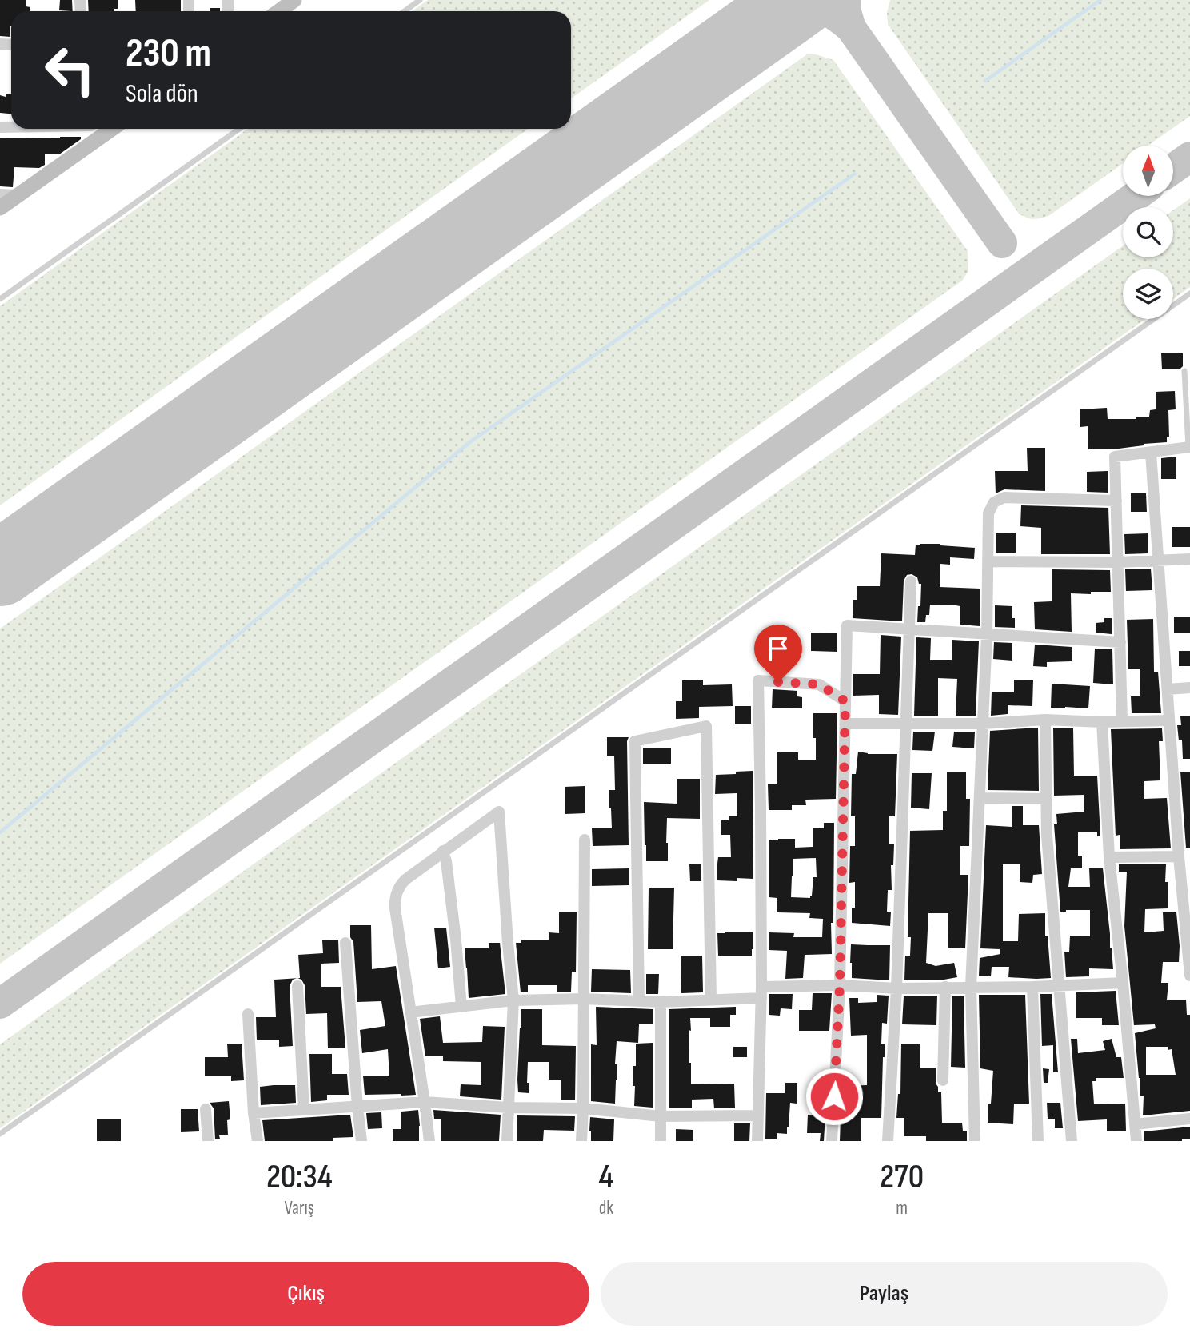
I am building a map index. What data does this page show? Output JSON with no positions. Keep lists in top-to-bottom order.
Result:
{
  "north": "top",
  "page": {
    "turn": ["230 m", "Sola dön"],
    "eta": [
      "20:34",
      "Varış",
      "4",
      "dk",
      "270",
      "m"
    ],
    "buttons": ["Çıkış", "Paylaş"]
  }
}
